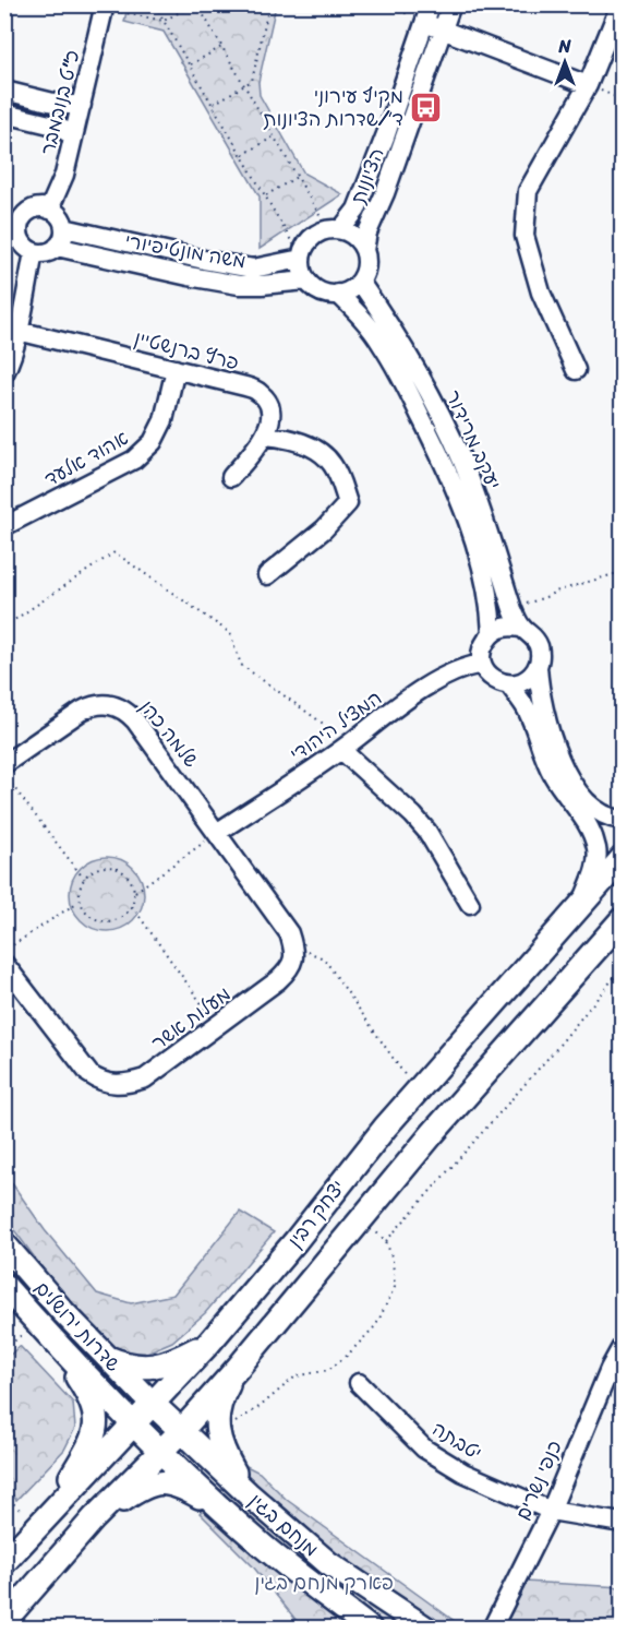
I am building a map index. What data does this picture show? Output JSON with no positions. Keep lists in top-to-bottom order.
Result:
{
  "streets": {
    "main road": ["יצחק רבין", "שדרות ירושלים", "מנחם בגין"],
    "street": [
      "כ\"ט בנובמבר",
      "הציונות",
      "משה מונטיפיורי",
      "פרץ ברנשטיין",
      "יעקב מרידור",
      "אהוד אלעד",
      "המציל היהודי",
      "שלמה כהן",
      "מעלות אשר",
      "יטבתה",
      "כנפי נשרים"
    ]
  },
  "crossings": [
    ["כ\"ט בנובמבר", "משה מונטיפיורי"],
    ["הציונות", "משה מונטיפיורי"],
    ["הציונות", "יעקב מרידור"],
    ["משה מונטיפיורי", "יעקב מרידור"],
    ["פרץ ברנשטיין", "אהוד אלעד"],
    ["יעקב מרידור", "המציל היהודי"],
    ["המציל היהודי", "שלמה כהן"],
    ["יצחק רבין", "שדרות ירושלים"],
    ["יצחק רבין", "מנחם בגין"],
    ["שדרות ירושלים", "מנחם בגין"],
    ["יטבתה", "כנפי נשרים"]
  ],
  "parks": ["פארק מנחם בגין"],
  "places": {
    "bus stop": ["מקיף עירוני ד׳/שדרות הציונות"]
  },
  "north": "top"
}
